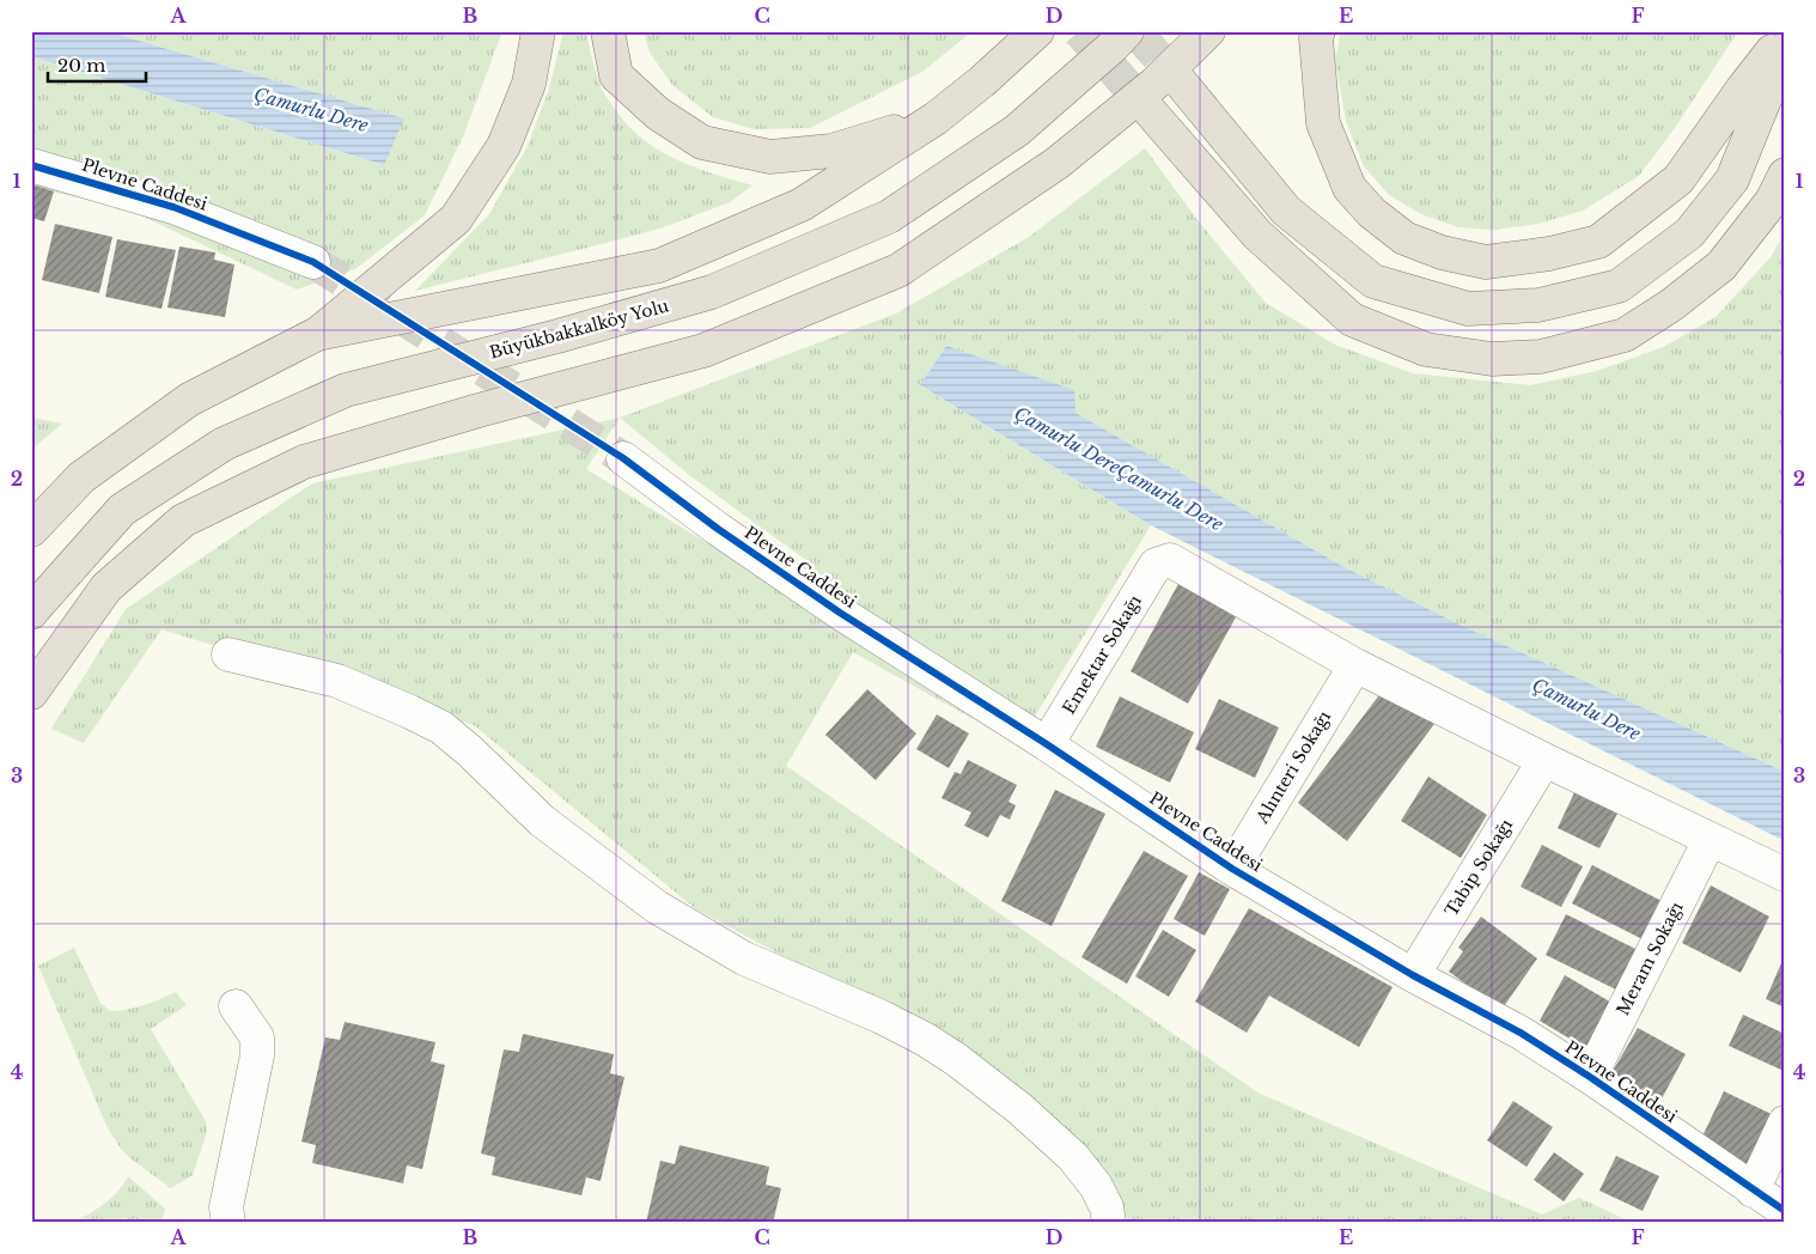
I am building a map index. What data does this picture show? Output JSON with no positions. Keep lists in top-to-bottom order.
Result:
{
  "streets": {
    "highway": ["Büyükbakkalköy Yolu"],
    "street": [
      "Plevne Caddesi",
      "Emektar Sokağı",
      "Alınteri Sokağı",
      "Tabip Sokağı",
      "Meram Sokağı"
    ]
  },
  "crossings": [
    ["Plevne Caddesi", "Emektar Sokağı"],
    ["Plevne Caddesi", "Alınteri Sokağı"],
    ["Plevne Caddesi", "Tabip Sokağı"],
    ["Plevne Caddesi", "Meram Sokağı"],
    ["Emektar Sokağı", "Alınteri Sokağı"]
  ],
  "water": ["Çamurlu Dere", "Çamurlu DereÇamurlu Dere"],
  "scale_bar": "20 m",
  "grid": {
    "columns": [
      "A",
      "B",
      "C",
      "D",
      "E",
      "F"
    ],
    "rows": [
      "1",
      "2",
      "3",
      "4"
    ]
  }
}
